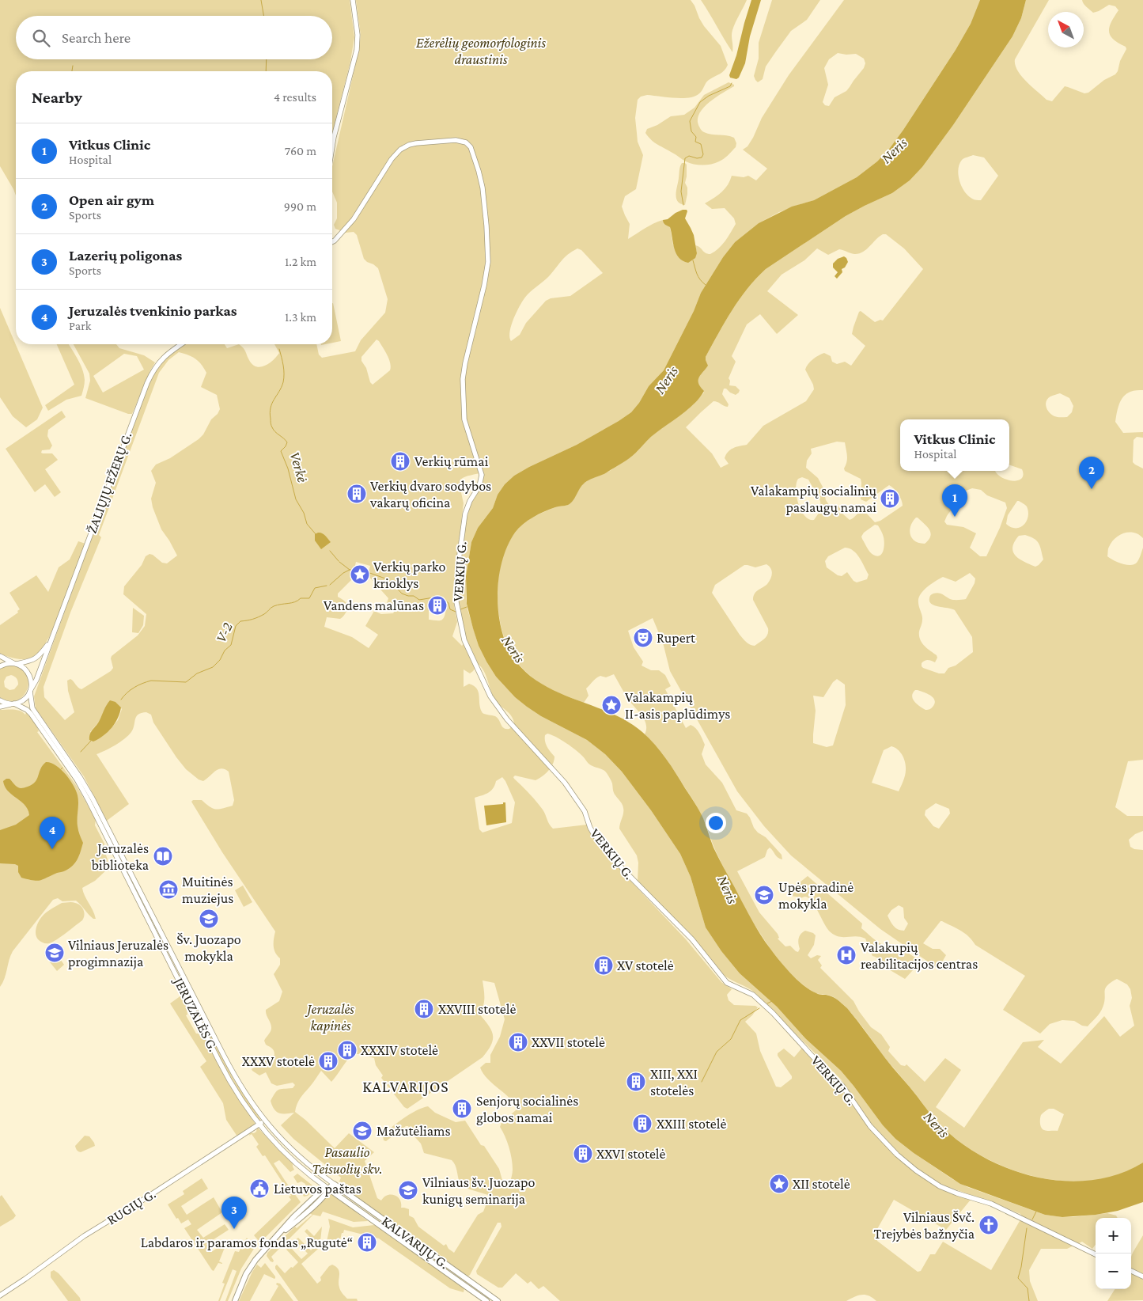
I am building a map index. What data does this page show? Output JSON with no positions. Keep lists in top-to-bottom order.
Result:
{
  "streets": {
    "main road": [
      "ŽALIŲJŲ EŽERŲ G.",
      "VERKIŲ G.",
      "JERUZALĖS G.",
      "RUGIŲ G.",
      "KALVARIJŲ G."
    ]
  },
  "crossings": [
    ["ŽALIŲJŲ EŽERŲ G.", "JERUZALĖS G."],
    ["JERUZALĖS G.", "RUGIŲ G."],
    ["JERUZALĖS G.", "KALVARIJŲ G."]
  ],
  "districts": ["KALVARIJOS"],
  "water": ["Neris", "Verkė", "V-2"],
  "parks": ["Ežerėlių geomorfologinis draustinis", "Jeruzalės kapinės", "Pasaulio Teisuolių skv."],
  "places": {
    "building": [
      "Verkių rūmai",
      "Verkių dvaro sodybos vakarų oficina",
      "Valakampių socialinių paslaugų namai",
      "Vandens malūnas",
      "XV stotelė",
      "XXVIII stotelė",
      "XXVII stotelė",
      "XXXIV stotelė",
      "XXXV stotelė",
      "XIII, XXI stotelės",
      "Senjorų socialinės globos namai",
      "XXIII stotelė",
      "XXVI stotelė",
      "Labdaros ir paramos fondas „Rugutė“"
    ],
    "place": ["Verkių parko krioklys", "Valakampių II-asis paplūdimys", "XII stotelė"],
    "theatre": ["Rupert"],
    "library": ["Jeruzalės biblioteka"],
    "museum": ["Muitinės muziejus"],
    "school or university": [
      "Upės pradinė mokykla",
      "Šv. Juozapo mokykla",
      "Vilniaus Jeruzalės progimnazija",
      "Mažutėliams",
      "Vilniaus šv. Juozapo kunigų seminarija"
    ],
    "hospital": ["Valakupių reabilitacijos centras"],
    "public building": ["Lietuvos paštas"],
    "church": ["Vilniaus Švč. Trejybės bažnyčia"]
  },
  "north": "top left",
  "page": {
    "search": "Search here",
    "heading": ["Nearby", "4 results"],
    "list": [
      {
        "mark": "1",
        "name": "Vitkus Clinic",
        "note": "Hospital",
        "value": "760 m"
      },
      {
        "mark": "2",
        "name": "Open air gym",
        "note": "Sports",
        "value": "990 m"
      },
      {
        "mark": "3",
        "name": "Lazerių poligonas",
        "note": "Sports",
        "value": "1.2 km"
      },
      {
        "mark": "4",
        "name": "Jeruzalės tvenkinio parkas",
        "note": "Park",
        "value": "1.3 km"
      }
    ],
    "popup": ["Vitkus Clinic", "Hospital"],
    "pins": [
      "2",
      "1",
      "4",
      "3"
    ],
    "map_buttons": ["+", "−"]
  }
}
